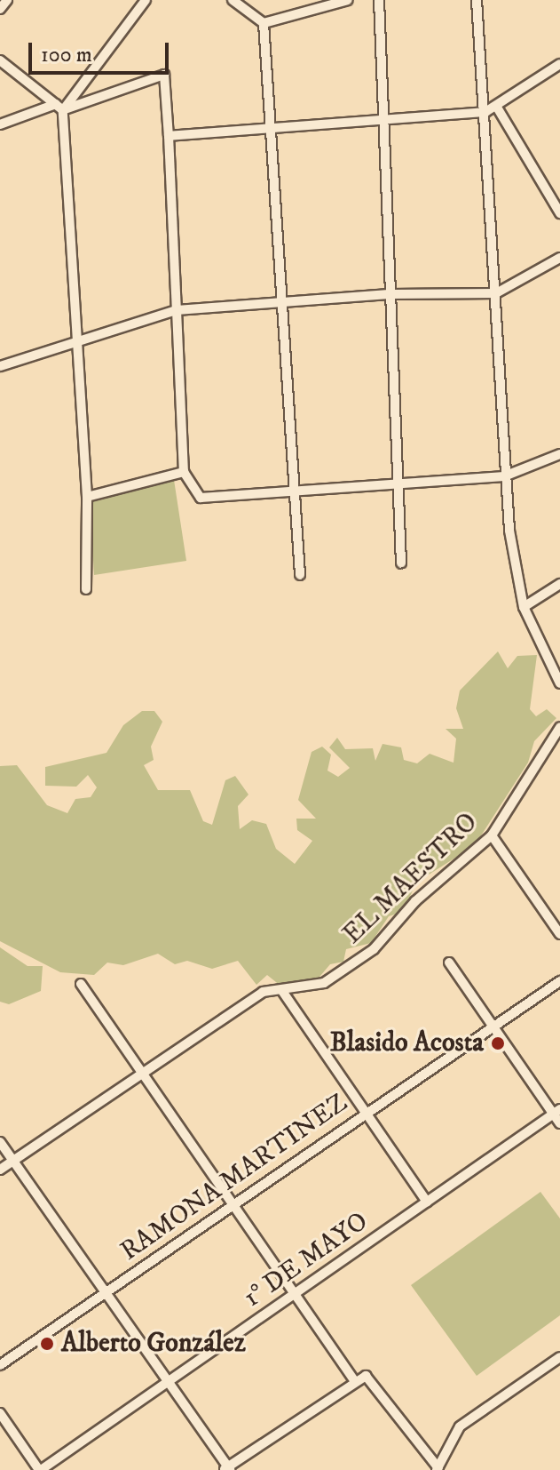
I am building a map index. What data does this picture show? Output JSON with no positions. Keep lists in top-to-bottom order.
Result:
{
  "streets": {
    "street": ["EL MAESTRO", "RAMONA MARTINEZ", "1° DE MAYO"]
  },
  "places": ["Blasido Acosta", "Alberto González"],
  "scale_bar": "100 m"
}
